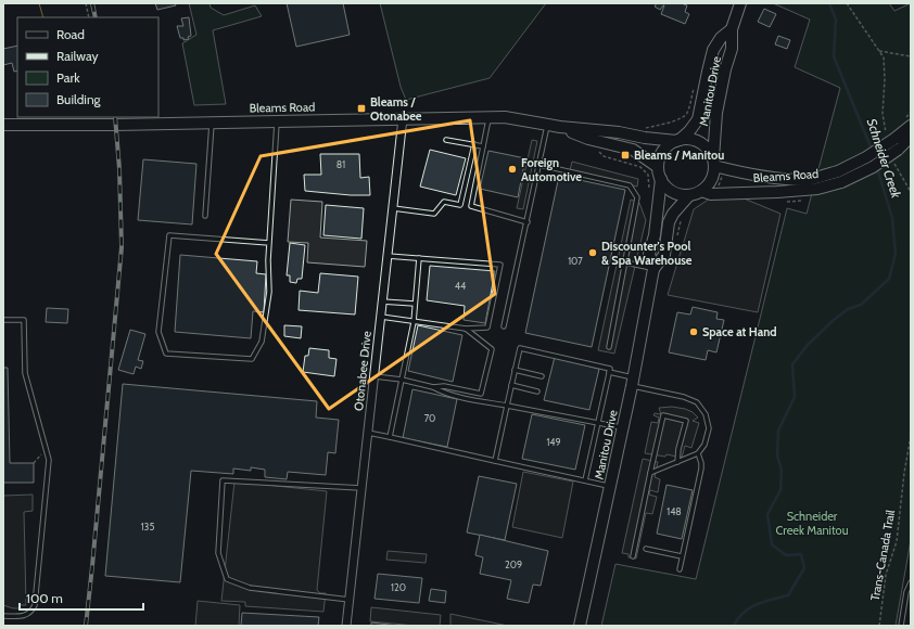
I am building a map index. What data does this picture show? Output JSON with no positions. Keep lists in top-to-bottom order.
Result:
{
  "streets": {
    "main road": ["Manitou Drive", "Bleams Road"],
    "street": ["Otonabee Drive"],
    "path": ["Trans-Canada Trail"]
  },
  "crossings": [
    ["Manitou Drive", "Bleams Road"],
    ["Bleams Road", "Otonabee Drive"]
  ],
  "water": ["Schneider Creek"],
  "parks": ["Schneider Creek Manitou"],
  "places": {
    "transit": ["Bleams / Otonabee", "Bleams / Manitou"],
    "other": ["Foreign Automotive", "Discounter's Pool & Spa Warehouse", "Space at Hand"]
  },
  "house_numbers": [
    "81",
    "107",
    "44",
    "70",
    "149",
    "148",
    "135",
    "209",
    "120"
  ],
  "legend": [
    "Road",
    "Railway",
    "Park",
    "Building"
  ],
  "scale_bar": "100 m"
}
